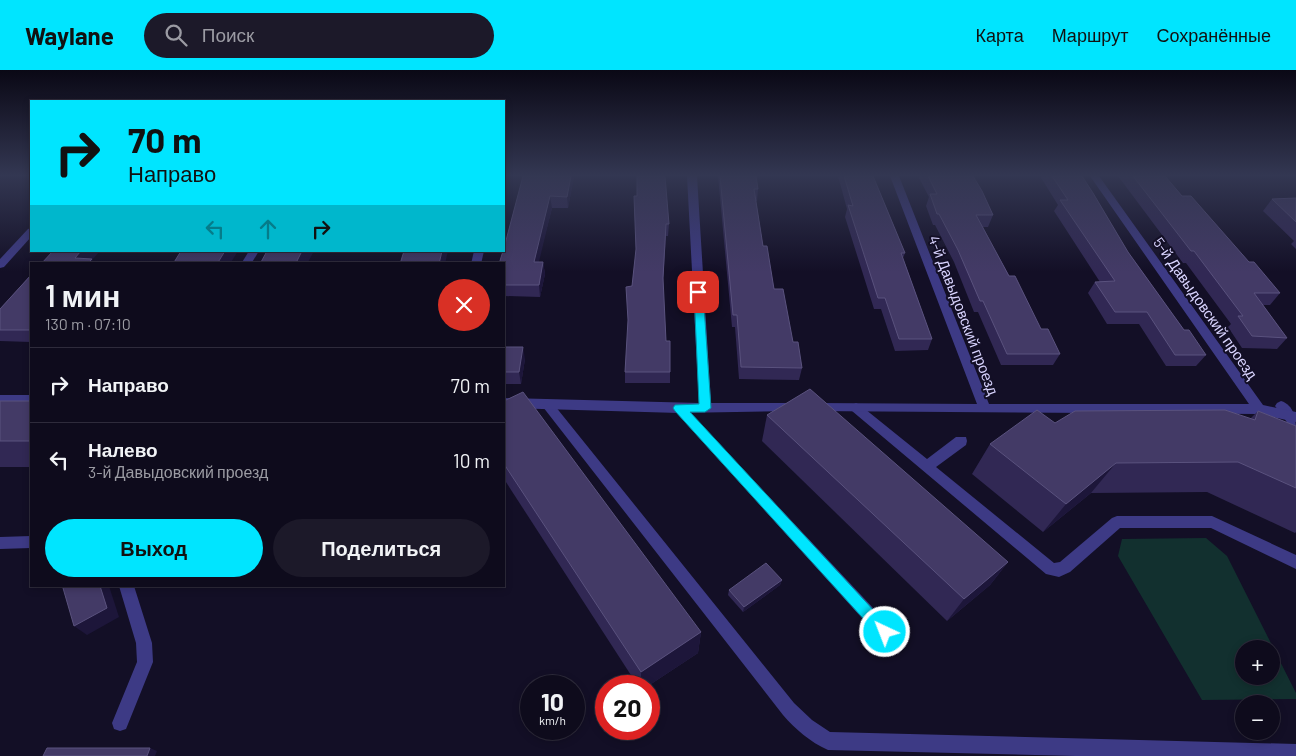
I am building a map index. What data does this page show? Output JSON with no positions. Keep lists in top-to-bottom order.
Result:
{
  "streets": {
    "street": ["5-й Давыдовский проезд", "4-й Давыдовский проезд"]
  },
  "page": {
    "header": "Waylane",
    "search": "Поиск",
    "nav": ["Карта", "Маршрут", "Сохранённые"],
    "turn": ["70 m", "Направо"],
    "heading": ["1 мин", "130 m · 07:10"],
    "list": [
      {
        "name": "Направо",
        "value": "70 m"
      },
      {
        "name": "Налево",
        "note": "3-й Давыдовский проезд",
        "value": "10 m"
      }
    ],
    "buttons": ["Выход", "Поделиться"],
    "map_buttons": ["+", "−"],
    "speed": "10 km/h",
    "limit": "20"
  }
}
